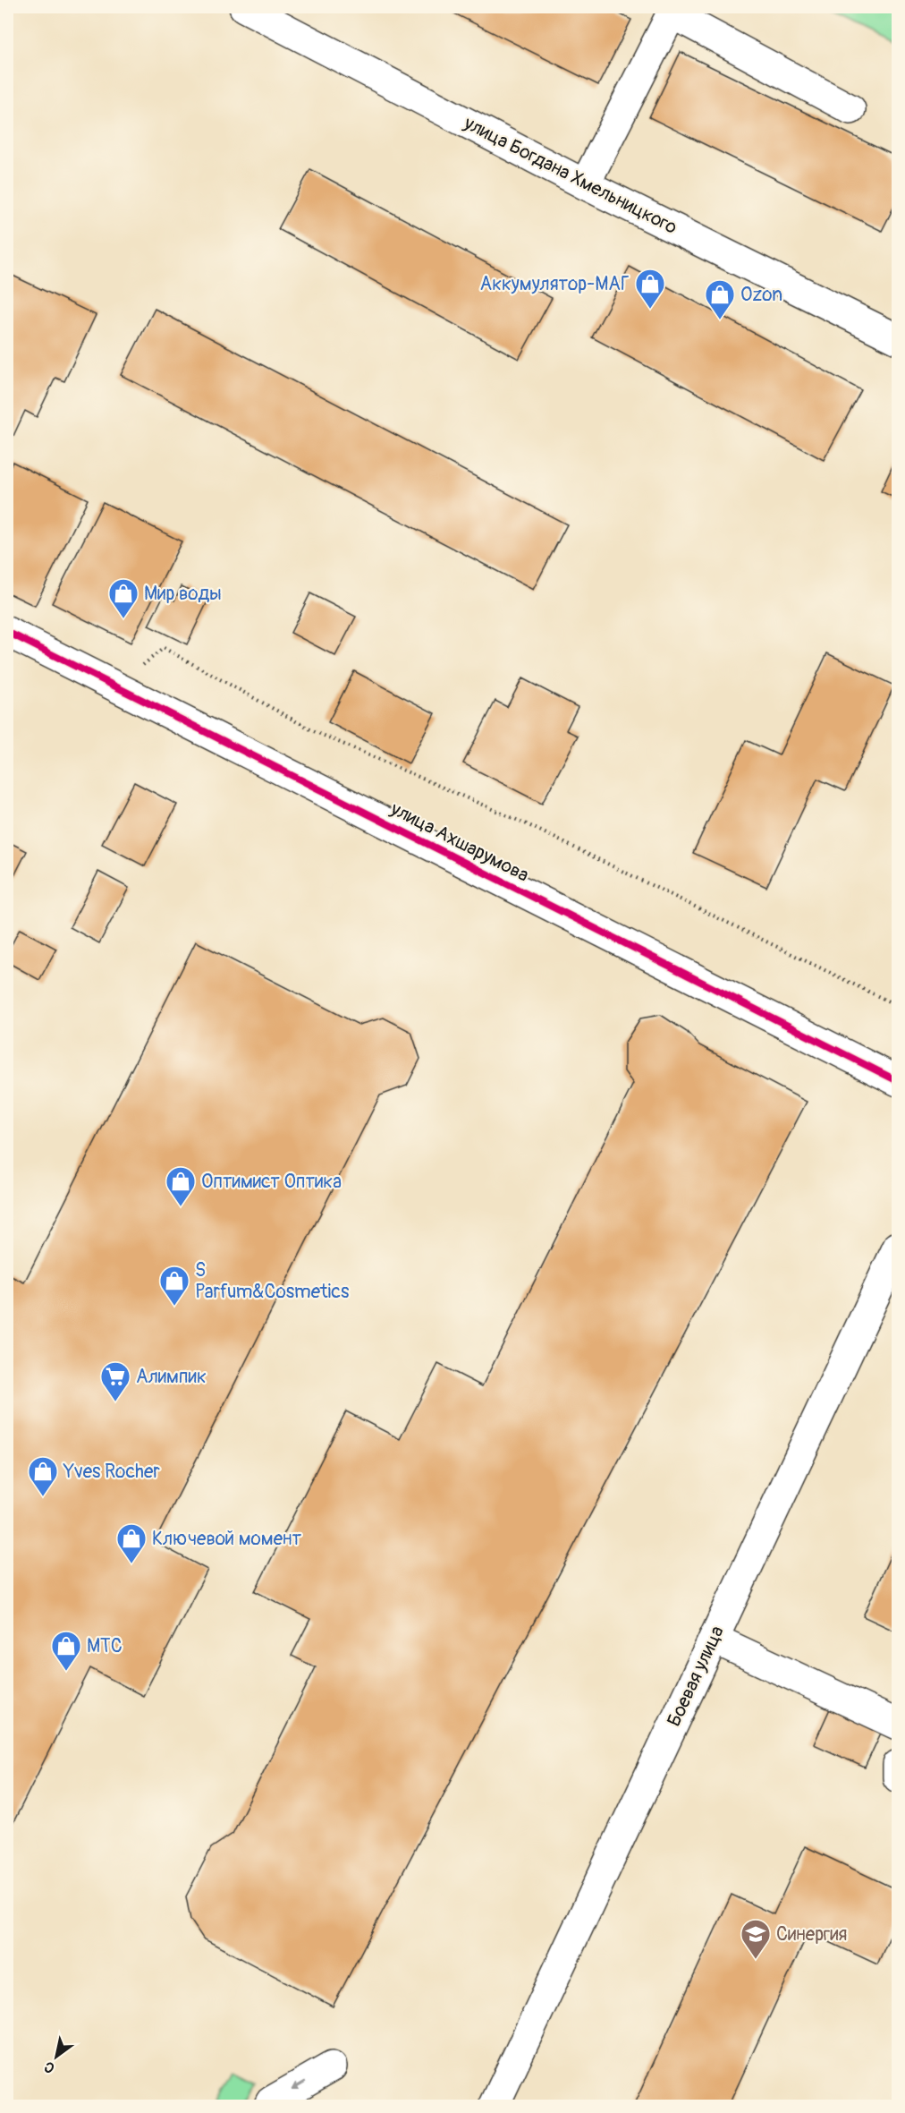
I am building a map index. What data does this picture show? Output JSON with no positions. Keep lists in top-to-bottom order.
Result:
{
  "streets": {
    "main road": ["улица Богдана Хмельницкого", "улица Ахшарумова", "Боевая улица"]
  },
  "places": {
    "shop": [
      "Аккумулятор-МАГ",
      "Ozon",
      "Мир воды",
      "Оптимист Оптика",
      "S Parfum&Cosmetics",
      "Yves Rocher",
      "Ключевой момент",
      "МТС"
    ],
    "supermarket": ["Алимпик"],
    "school or university": ["Синергия"]
  },
  "north": "bottom left"
}
